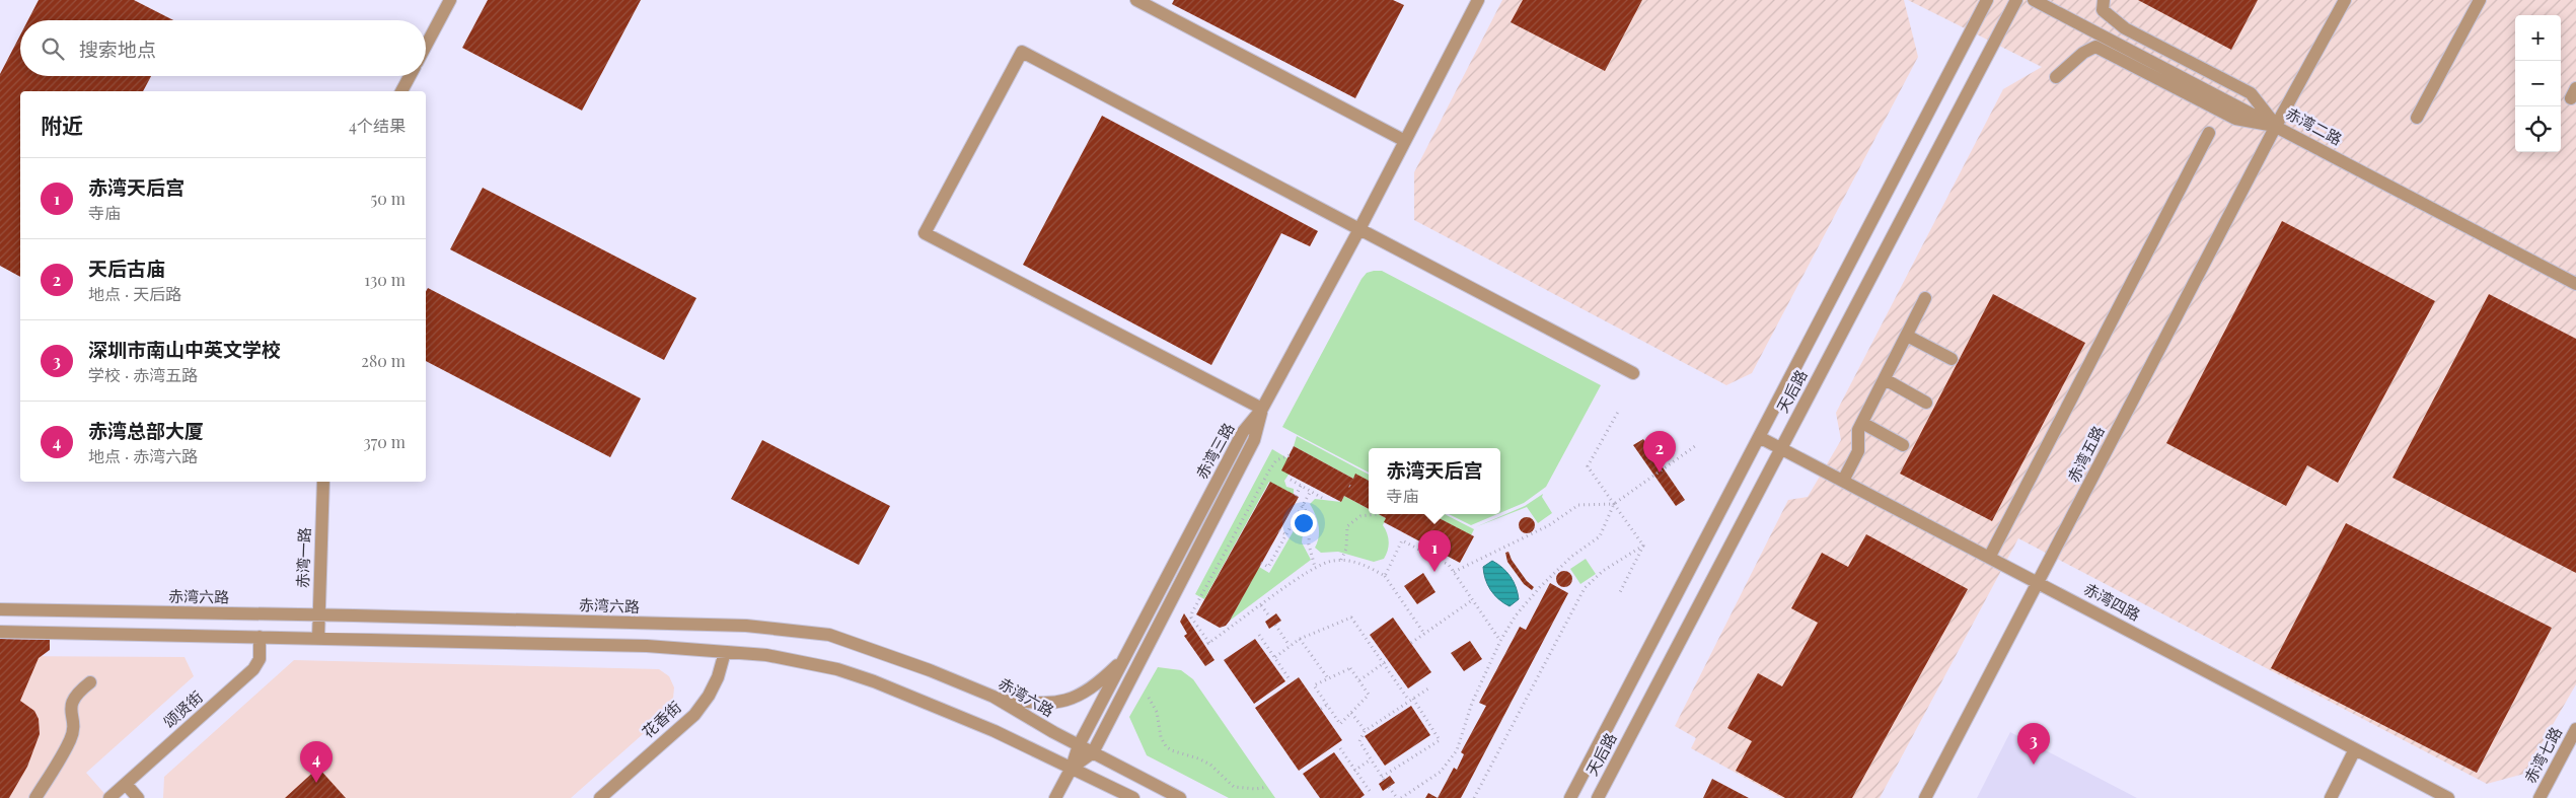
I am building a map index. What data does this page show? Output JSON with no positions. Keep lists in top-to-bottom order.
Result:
{
  "streets": {
    "street": [
      "赤湾二路",
      "天后路",
      "赤湾三路",
      "赤湾五路",
      "赤湾一路",
      "赤湾六路",
      "赤湾四路",
      "颂贤街",
      "花香街",
      "赤湾七路"
    ]
  },
  "crossings": [
    ["赤湾二路", "赤湾五路"],
    ["天后路", "赤湾四路"],
    ["赤湾三路", "赤湾六路"],
    ["赤湾五路", "赤湾四路"],
    ["赤湾一路", "赤湾六路"]
  ],
  "page": {
    "map_buttons": ["+", "−"],
    "search": "搜索地点",
    "heading": ["附近", "4个结果"],
    "list": [
      {
        "mark": "1",
        "name": "赤湾天后宫",
        "note": "寺庙",
        "value": "50 m"
      },
      {
        "mark": "2",
        "name": "天后古庙",
        "note": "地点 · 天后路",
        "value": "130 m"
      },
      {
        "mark": "3",
        "name": "深圳市南山中英文学校",
        "note": "学校 · 赤湾五路",
        "value": "280 m"
      },
      {
        "mark": "4",
        "name": "赤湾总部大厦",
        "note": "地点 · 赤湾六路",
        "value": "370 m"
      }
    ],
    "pins": [
      "2",
      "1",
      "3",
      "4"
    ],
    "popup": ["赤湾天后宫", "寺庙"]
  }
}
